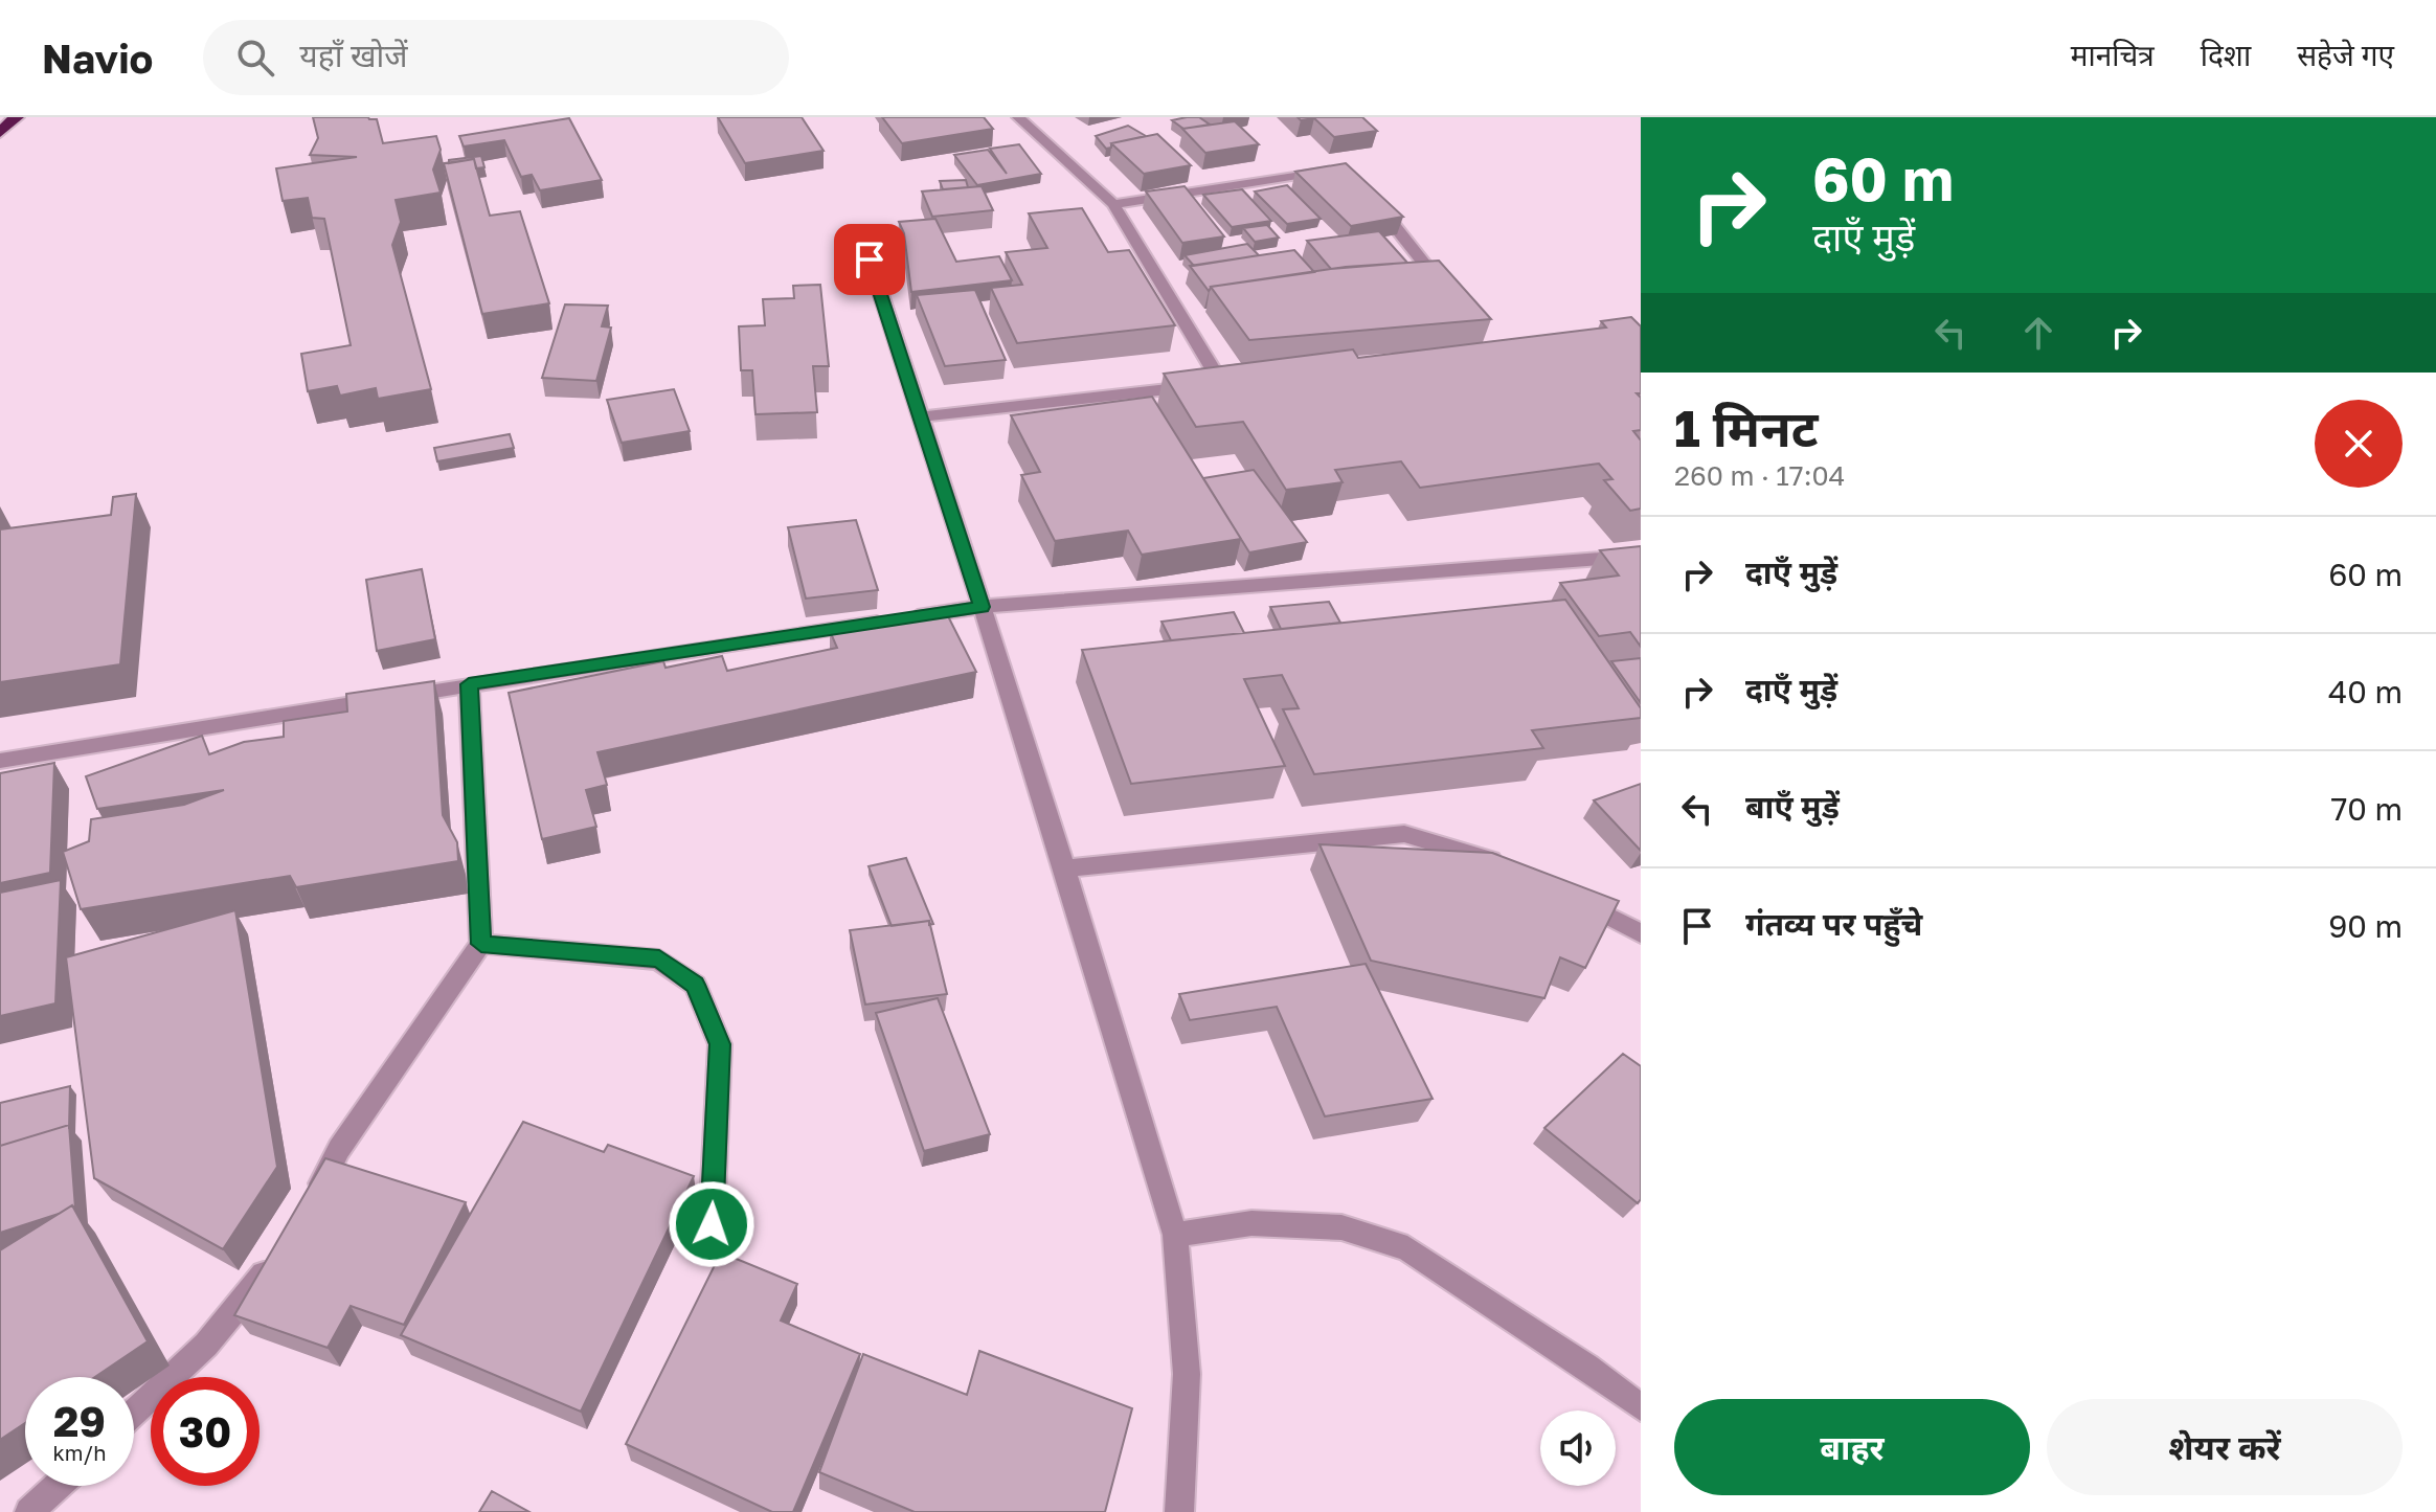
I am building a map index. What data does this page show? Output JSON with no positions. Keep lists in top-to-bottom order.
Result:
{
  "page": {
    "header": "Navio",
    "search": "यहाँ खोजें",
    "nav": ["मानचित्र", "दिशा", "सहेजे गए"],
    "turn": ["60 m", "दाएँ मुड़ें"],
    "heading": ["1 मिनट", "260 m · 17:04"],
    "list": [
      {
        "name": "दाएँ मुड़ें",
        "value": "60 m"
      },
      {
        "name": "दाएँ मुड़ें",
        "value": "40 m"
      },
      {
        "name": "बाएँ मुड़ें",
        "value": "70 m"
      },
      {
        "name": "गंतव्य पर पहुँचे",
        "value": "90 m"
      }
    ],
    "speed": "29 km/h",
    "limit": "30",
    "buttons": ["बाहर", "शेयर करें"]
  }
}
